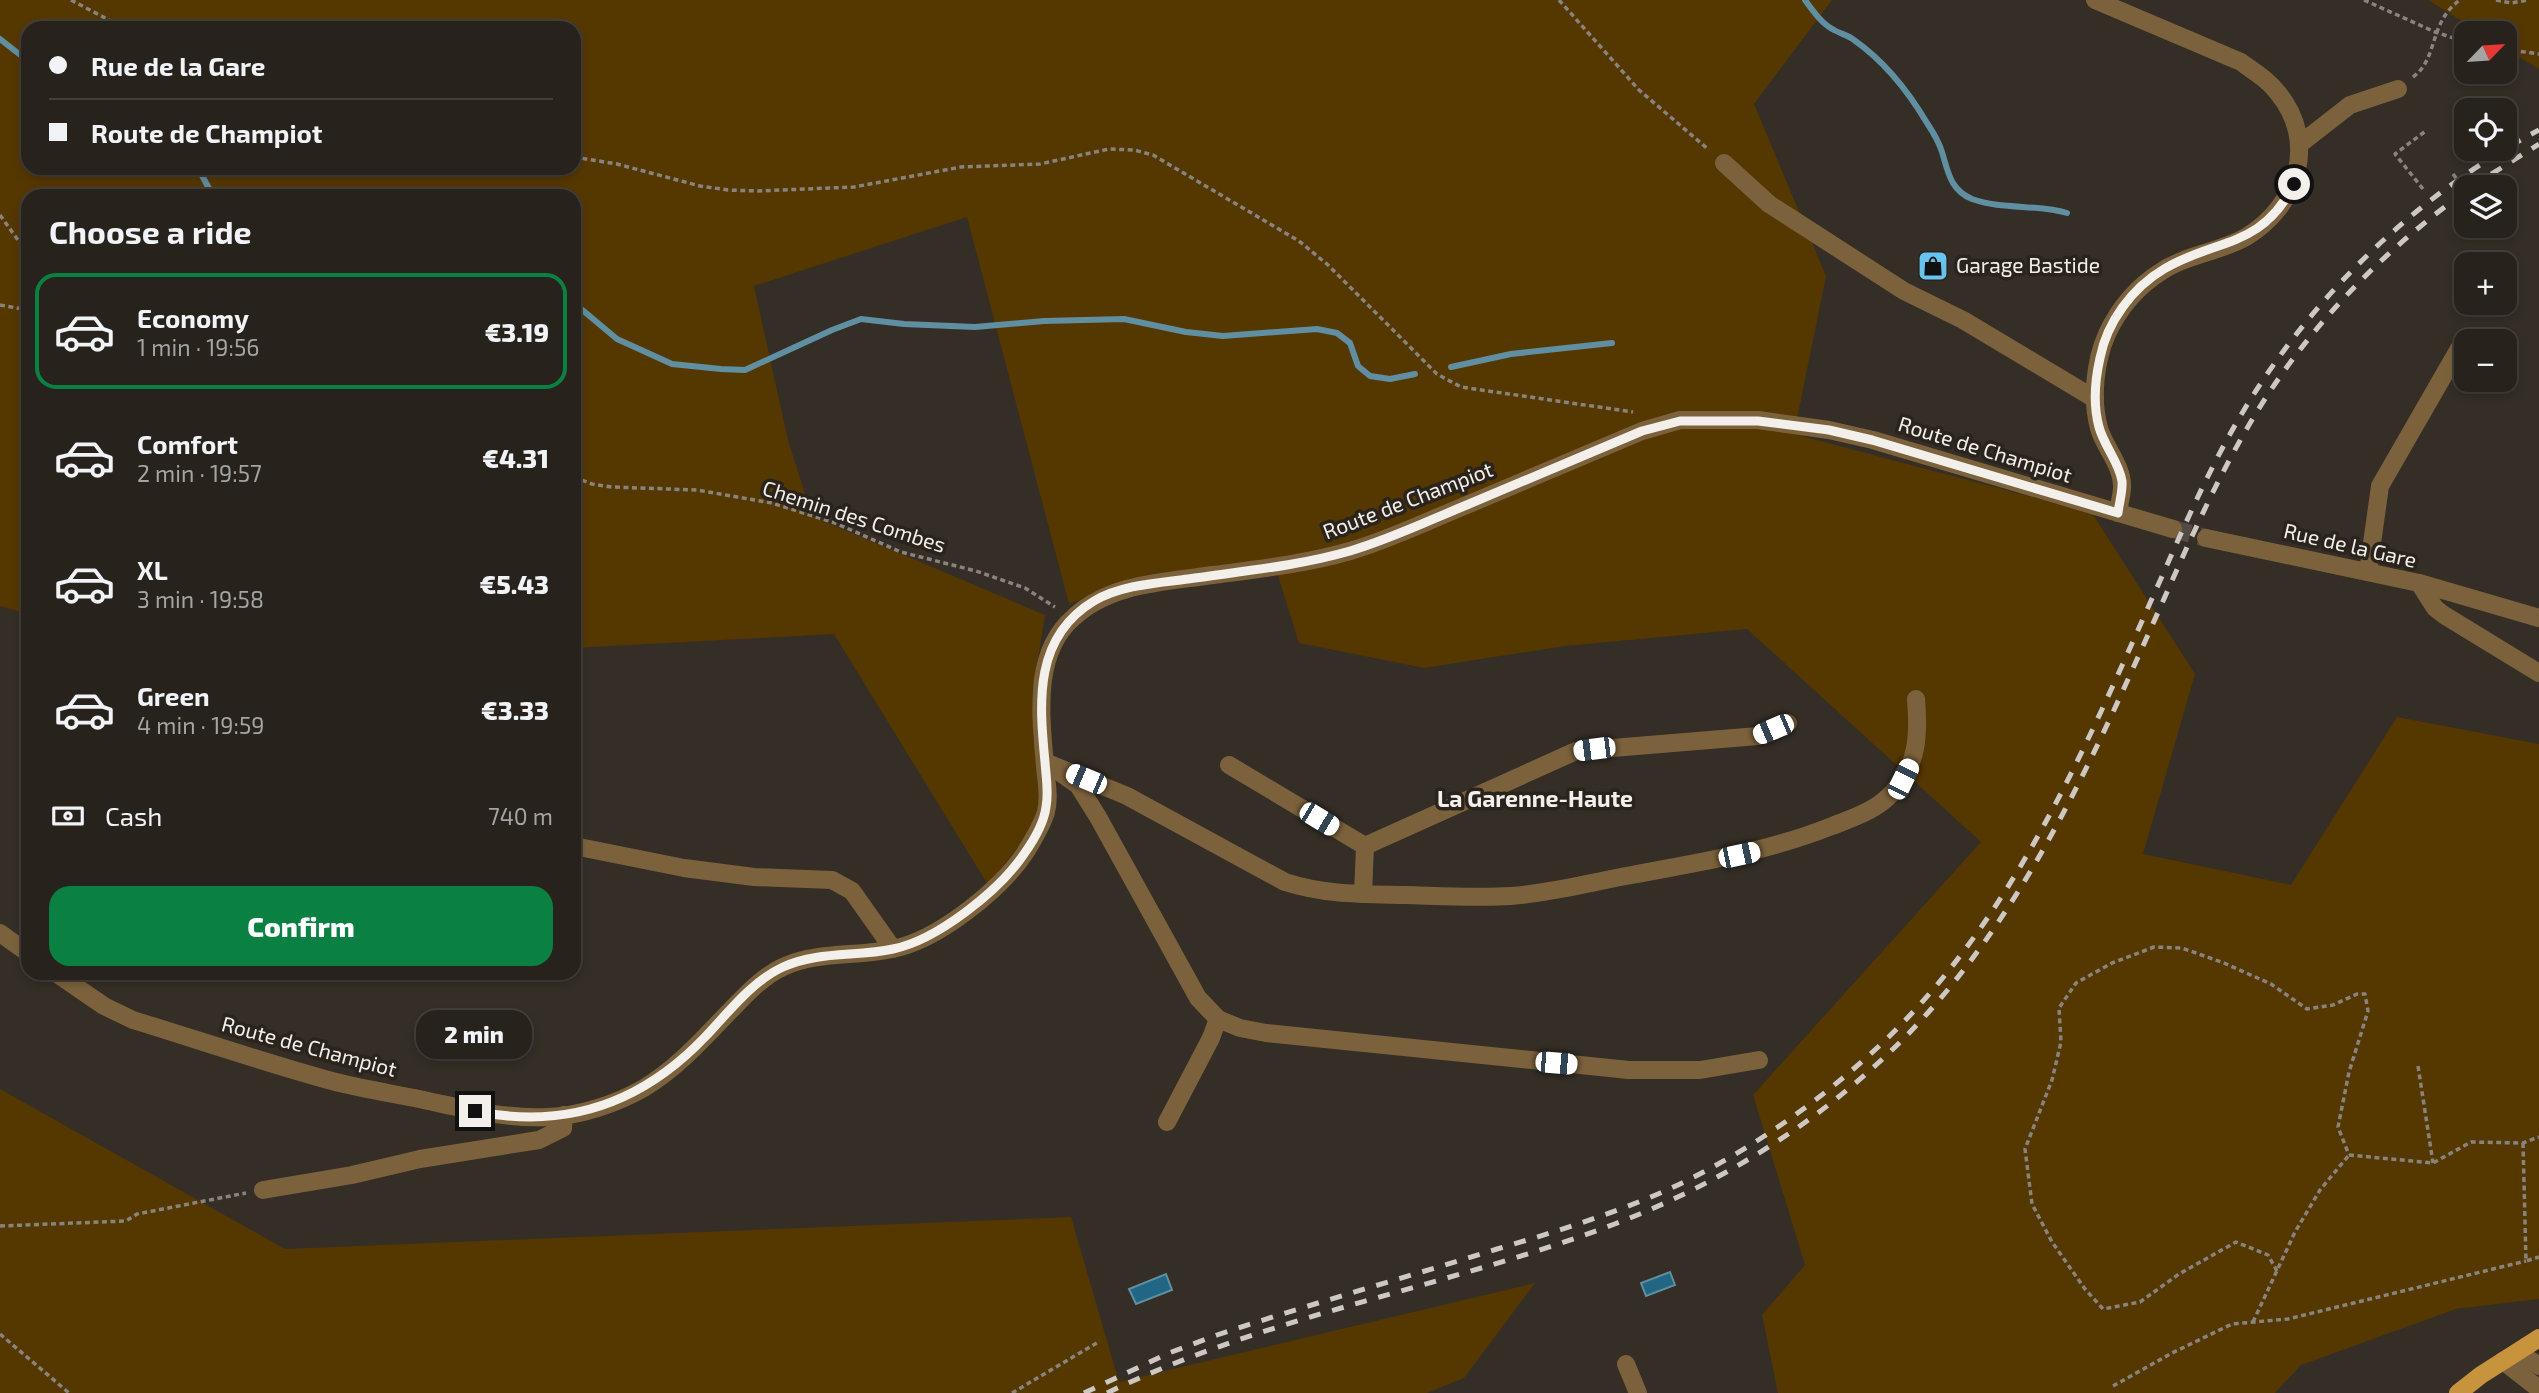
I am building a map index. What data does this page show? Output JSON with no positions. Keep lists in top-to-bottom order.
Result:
{
  "streets": {
    "street": ["Route de Champiot", "Rue de la Gare"],
    "path": ["Chemin des Combes"]
  },
  "crossings": [
    ["Route de Champiot", "Chemin des Combes"]
  ],
  "districts": ["La Garenne-Haute"],
  "places": {
    "shop": ["Garage Bastide"]
  },
  "north": "top right",
  "page": {
    "map_buttons": ["+", "−"],
    "banner": ["Rue de la Gare", "Route de Champiot"],
    "heading": "Choose a ride",
    "list": [
      {
        "name": "Economy",
        "note": "1 min · 19:56",
        "value": "€3.19"
      },
      {
        "name": "Comfort",
        "note": "2 min · 19:57",
        "value": "€4.31"
      },
      {
        "name": "XL",
        "note": "3 min · 19:58",
        "value": "€5.43"
      },
      {
        "name": "Green",
        "note": "4 min · 19:59",
        "value": "€3.33"
      }
    ],
    "pay": ["Cash", "740 m"],
    "buttons": "Confirm",
    "bubble": "2 min"
  }
}
